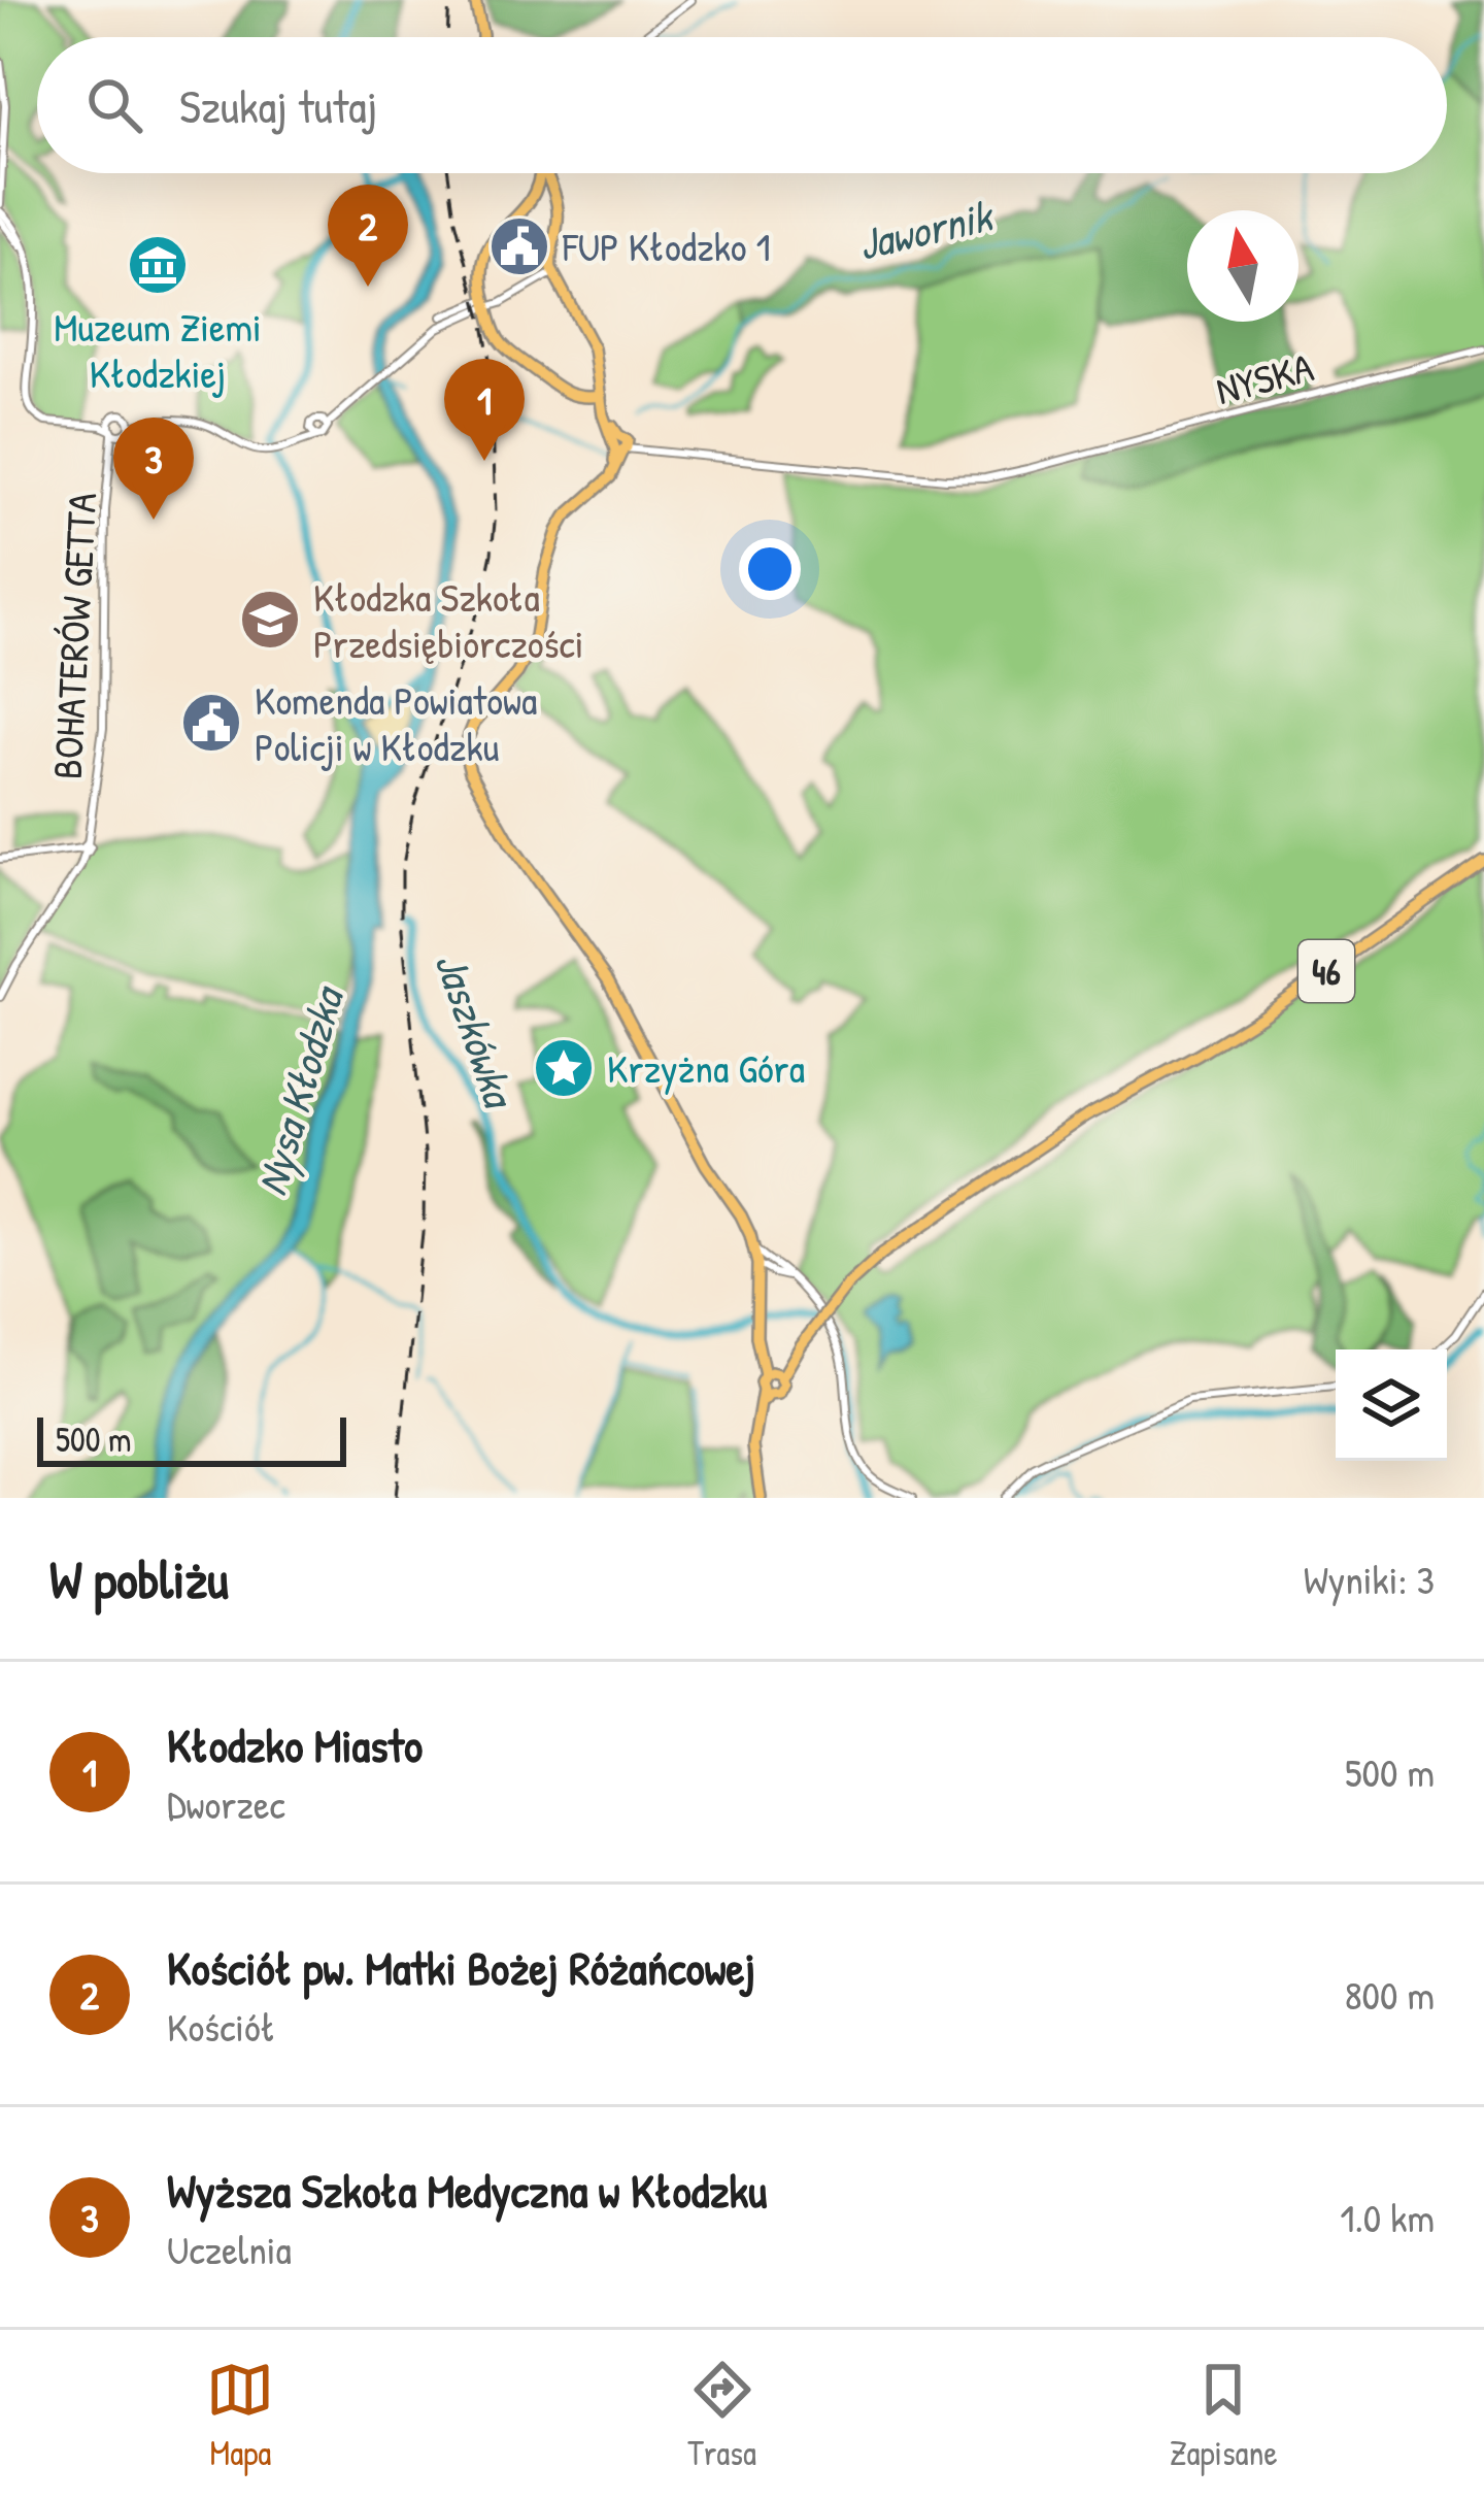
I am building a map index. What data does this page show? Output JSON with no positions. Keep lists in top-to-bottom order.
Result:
{
  "streets": {
    "main road": ["46"],
    "street": ["NYSKA", "BOHATERÓW GETTA"]
  },
  "water": ["Jawornik", "Jaszkówka", "Nysa Kłodzka"],
  "places": {
    "public building": ["FUP Kłodzko 1", "Komenda Powiatowa Policji w Kłodzku"],
    "museum": ["Muzeum Ziemi Kłodzkiej"],
    "school or university": ["Kłodzka Szkoła Przedsiębiorczości"],
    "place": ["Krzyżna Góra"]
  },
  "scale_bar": "500 m",
  "north": "top",
  "page": {
    "search": "Szukaj tutaj",
    "pins": ["2", "1", "3"],
    "scale": "500 m",
    "heading": ["W pobliżu", "Wyniki: 3"],
    "list": [
      {
        "mark": "1",
        "name": "Kłodzko Miasto",
        "note": "Dworzec",
        "value": "500 m"
      },
      {
        "mark": "2",
        "name": "Kościół pw. Matki Bożej Różańcowej",
        "note": "Kościół",
        "value": "800 m"
      },
      {
        "mark": "3",
        "name": "Wyższa Szkoła Medyczna w Kłodzku",
        "note": "Uczelnia",
        "value": "1.0 km"
      }
    ],
    "nav": ["Mapa", "Trasa", "Zapisane"]
  }
}
